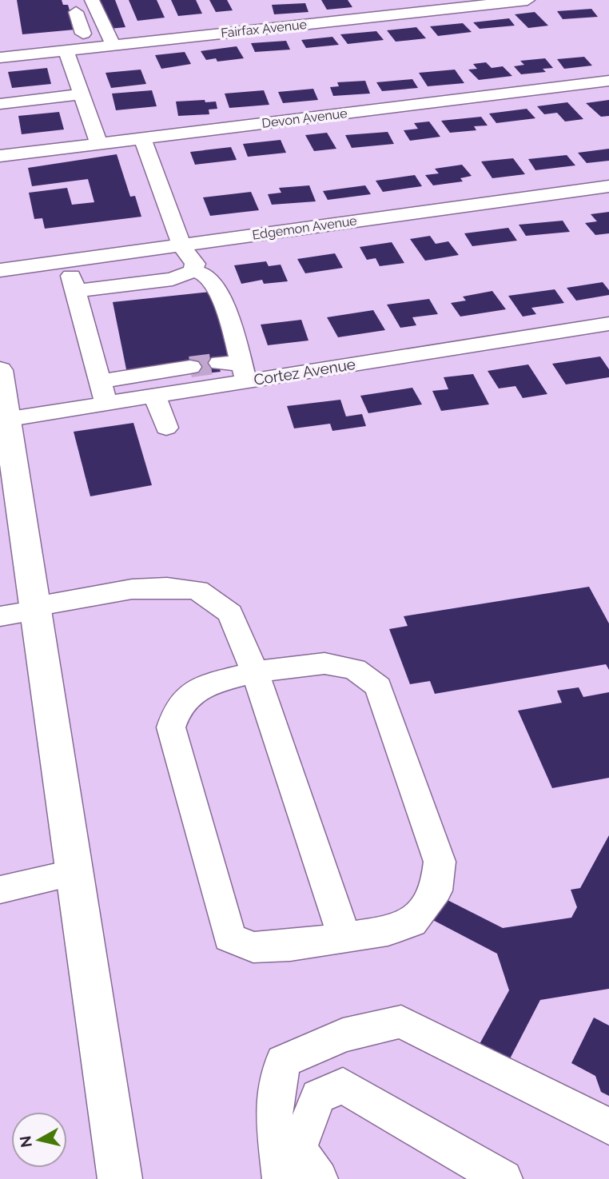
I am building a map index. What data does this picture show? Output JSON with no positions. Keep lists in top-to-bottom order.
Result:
{
  "streets": {
    "street": [
      "Fairfax Avenue",
      "Devon Avenue",
      "Edgemon Avenue",
      "Cortez Avenue"
    ]
  },
  "north": "left"
}
